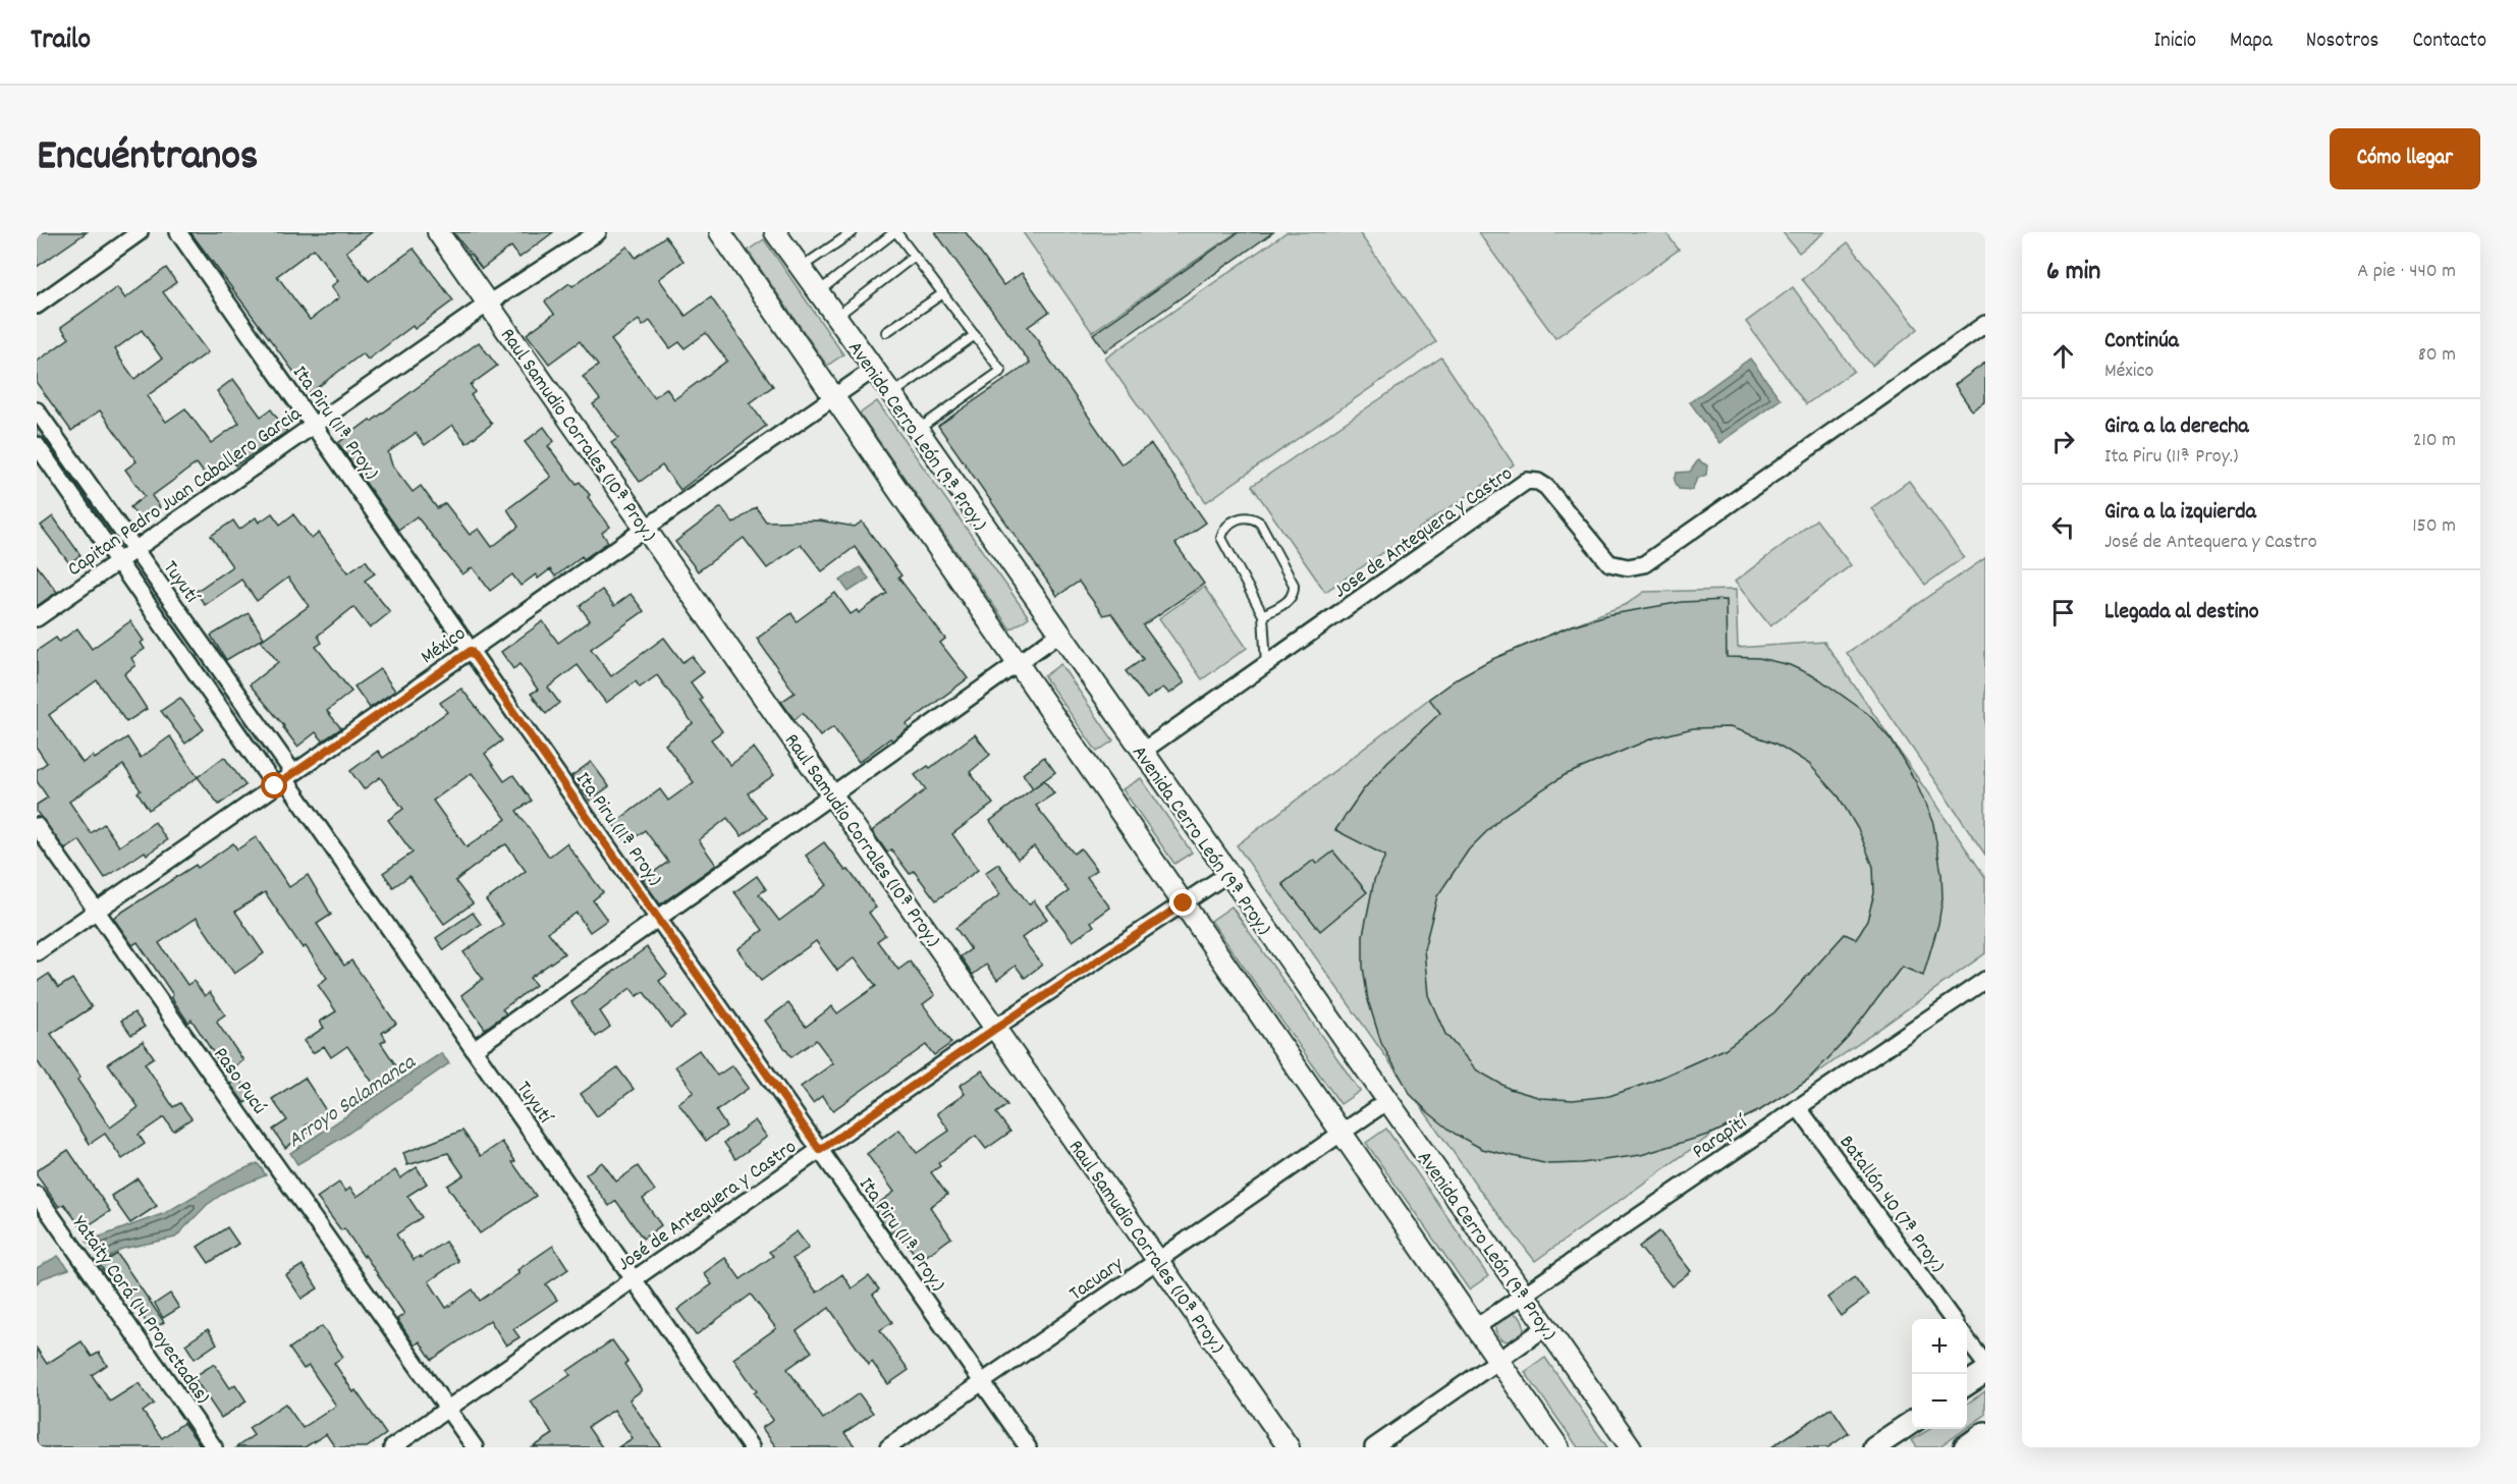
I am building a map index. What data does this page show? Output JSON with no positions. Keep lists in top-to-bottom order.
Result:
{
  "streets": {
    "street": [
      "Ita Piru (11ª Proy.)",
      "Raul Samudio Corrales (10ª Proy.)",
      "Avenida Cerro León (9ª Proy.)",
      "Capitan Pedro Juan Caballero Garcia",
      "Jose de Antequera y Castro",
      "Tuyutí",
      "México",
      "Paso Pucú",
      "Parapití",
      "Batallón 40 (7ª Proy.)",
      "José de Antequera y Castro",
      "Tacuary",
      "Yataity Corá (14 Proyectadas)"
    ]
  },
  "crossings": [
    ["Ita Piru (11ª Proy.)", "Capitan Pedro Juan Caballero Garcia"],
    ["Ita Piru (11ª Proy.)", "México"],
    ["Ita Piru (11ª Proy.)", "José de Antequera y Castro"],
    ["Ita Piru (11ª Proy.)", "Tacuary"],
    ["Raul Samudio Corrales (10ª Proy.)", "Capitan Pedro Juan Caballero Garcia"],
    ["Raul Samudio Corrales (10ª Proy.)", "México"],
    ["Raul Samudio Corrales (10ª Proy.)", "José de Antequera y Castro"],
    ["Raul Samudio Corrales (10ª Proy.)", "Tacuary"],
    ["Avenida Cerro León (9ª Proy.)", "Jose de Antequera y Castro"],
    ["Avenida Cerro León (9ª Proy.)", "México"],
    ["Avenida Cerro León (9ª Proy.)", "Parapití"],
    ["Avenida Cerro León (9ª Proy.)", "José de Antequera y Castro"],
    ["Avenida Cerro León (9ª Proy.)", "Tacuary"],
    ["Capitan Pedro Juan Caballero Garcia", "Tuyutí"],
    ["Tuyutí", "México"],
    ["Tuyutí", "José de Antequera y Castro"],
    ["México", "Paso Pucú"],
    ["Paso Pucú", "José de Antequera y Castro"],
    ["Parapití", "Batallón 40 (7ª Proy.)"]
  ],
  "water": ["Arroyo Salamanca"],
  "page": {
    "header": "Trailo",
    "nav": [
      "Inicio",
      "Mapa",
      "Nosotros",
      "Contacto"
    ],
    "title": "Encuéntranos",
    "buttons": "Cómo llegar",
    "heading": ["6 min", "A pie · 440 m"],
    "list": [
      ["Continúa", "México", "80 m"],
      ["Gira a la derecha", "Ita Piru (11ª Proy.)", "210 m"],
      ["Gira a la izquierda", "José de Antequera y Castro", "150 m"],
      "Llegada al destino"
    ],
    "map_buttons": ["+", "−"]
  }
}
